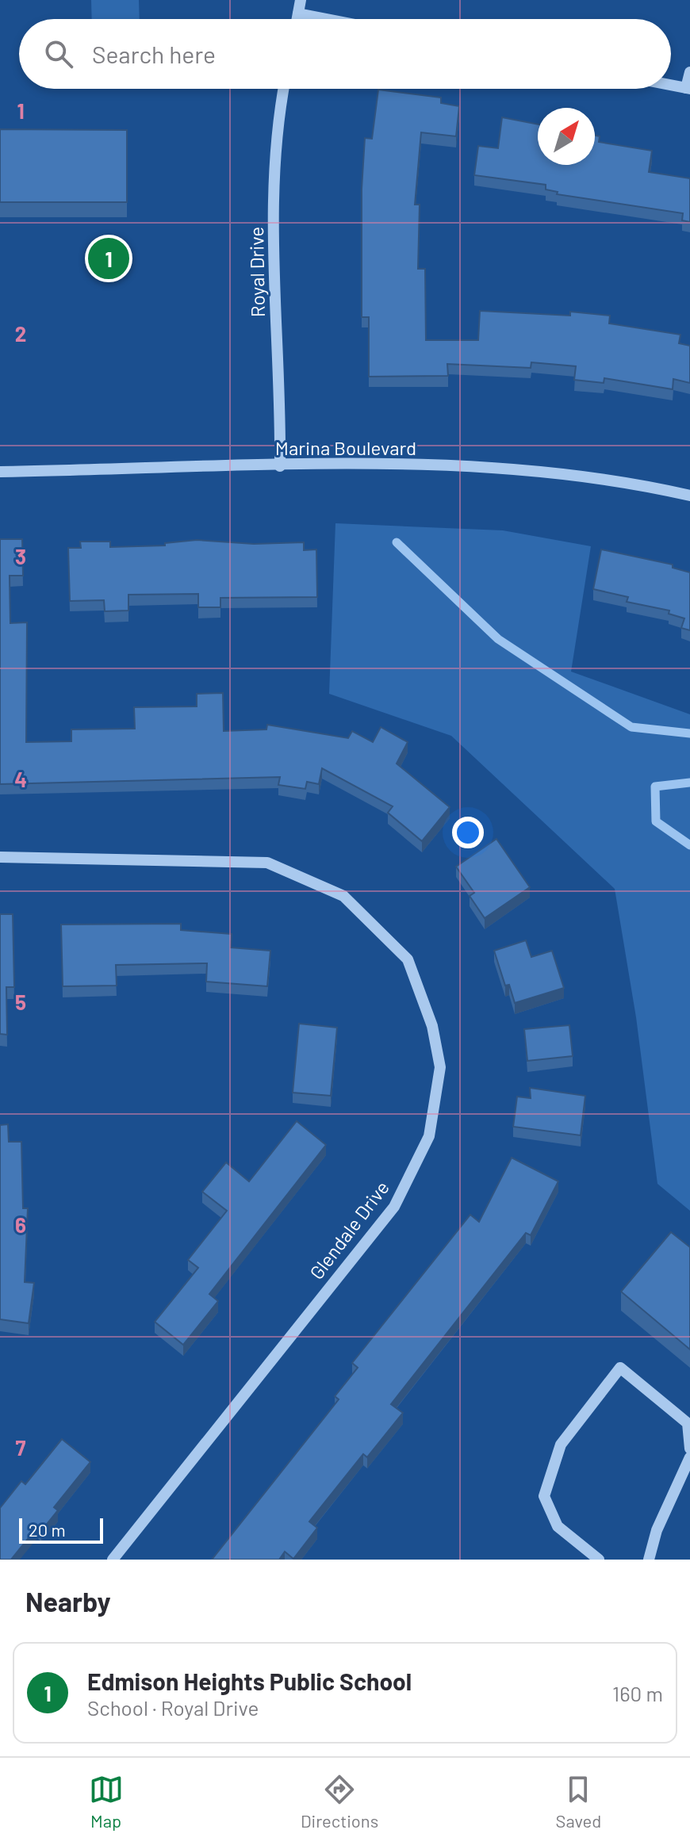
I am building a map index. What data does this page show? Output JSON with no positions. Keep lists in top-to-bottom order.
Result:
{
  "streets": {
    "street": ["Royal Drive", "Marina Boulevard", "Glendale Drive"]
  },
  "crossings": [
    ["Royal Drive", "Marina Boulevard"]
  ],
  "scale_bar": "20 m",
  "north": "top right",
  "page": {
    "search": "Search here",
    "pins": "1",
    "scale": "20 m",
    "heading": "Nearby",
    "list": [
      {
        "mark": "1",
        "name": "Edmison Heights Public School",
        "note": "School · Royal Drive",
        "value": "160 m"
      }
    ],
    "nav": ["Map", "Directions", "Saved"]
  },
  "grid": {
    "rows": [
      "1",
      "2",
      "3",
      "4",
      "5",
      "6",
      "7"
    ]
  }
}
